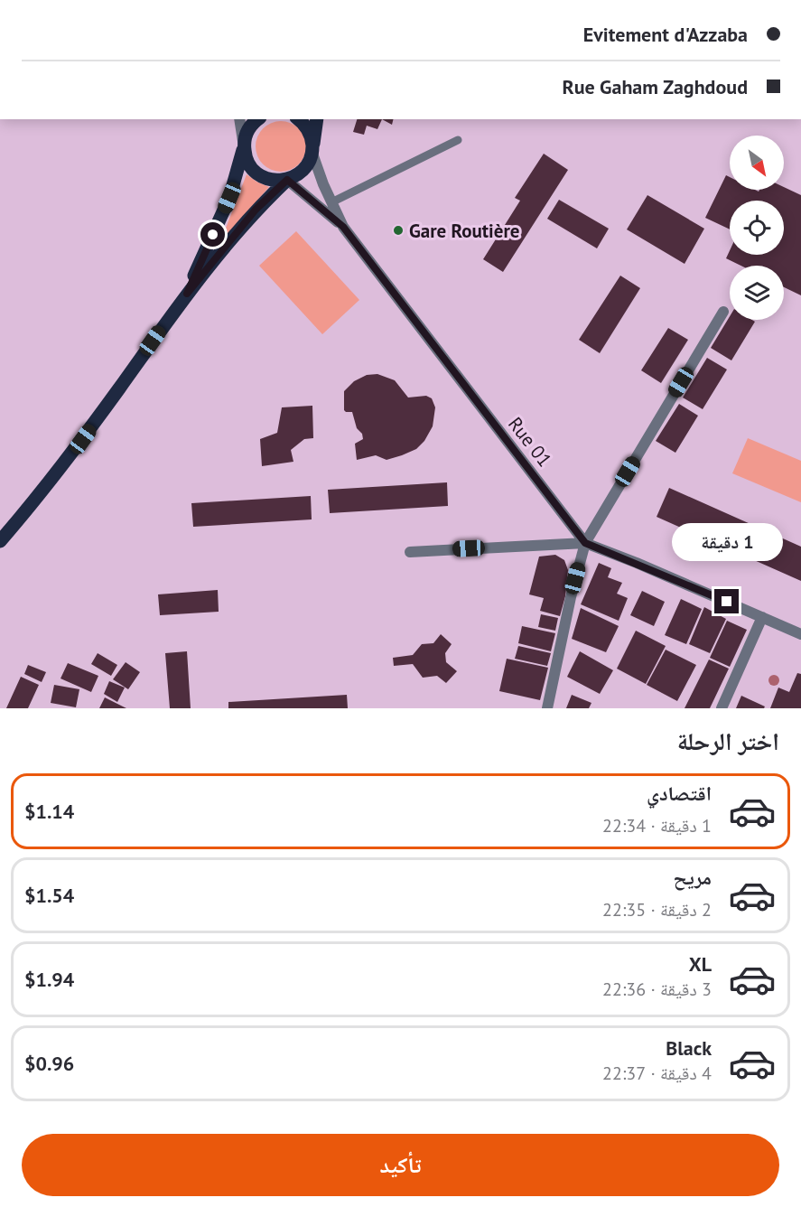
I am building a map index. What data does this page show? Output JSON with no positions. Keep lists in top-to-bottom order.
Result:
{
  "streets": {
    "street": ["Rue 01"]
  },
  "places": ["Gare Routière"],
  "north": "bottom right",
  "page": {
    "banner": ["Evitement d'Azzaba", "Rue Gaham Zaghdoud"],
    "bubble": "1 دقيقة",
    "heading": "اختر الرحلة",
    "list": [
      {
        "name": "اقتصادي",
        "note": "1 دقيقة · 22:34",
        "value": "$1.14"
      },
      {
        "name": "مريح",
        "note": "2 دقيقة · 22:35",
        "value": "$1.54"
      },
      {
        "name": "XL",
        "note": "3 دقيقة · 22:36",
        "value": "$1.94"
      },
      {
        "name": "Black",
        "note": "4 دقيقة · 22:37",
        "value": "$0.96"
      }
    ],
    "buttons": "تأكيد"
  }
}
